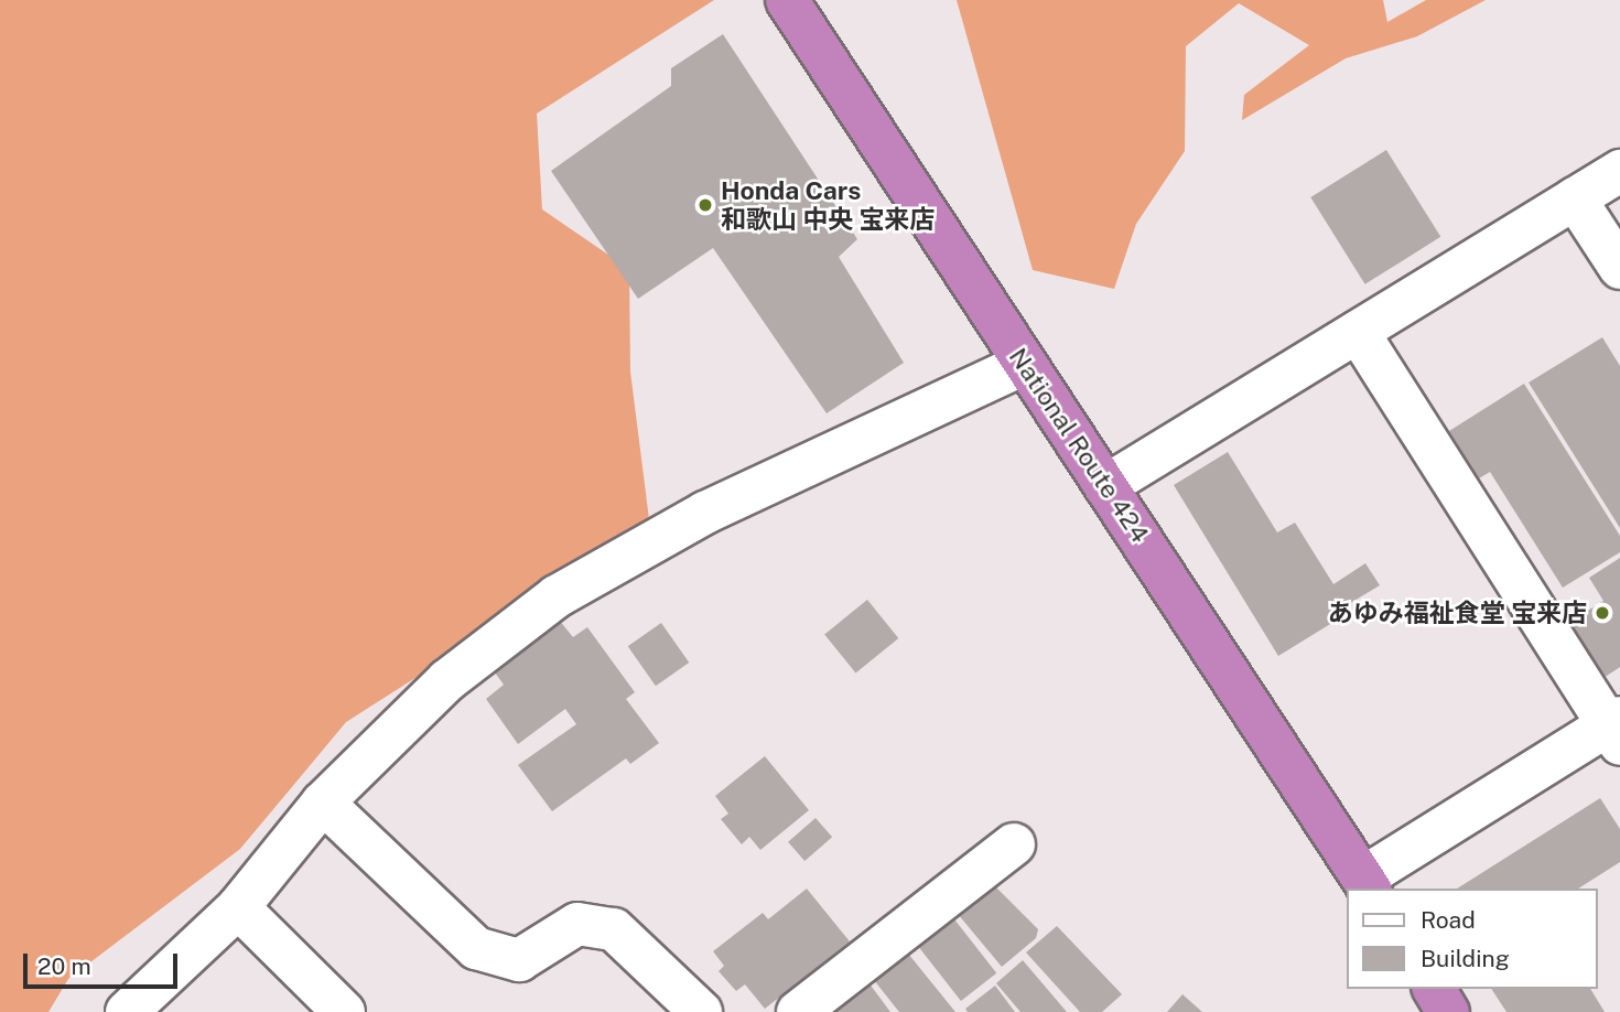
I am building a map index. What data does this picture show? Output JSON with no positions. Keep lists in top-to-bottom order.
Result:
{
  "streets": {
    "highway": ["National Route 424"]
  },
  "places": ["Honda Cars 和歌山 中央 宝来店", "あゆみ福祉食堂 宝来店"],
  "legend": ["Road", "Building"],
  "scale_bar": "20 m"
}
